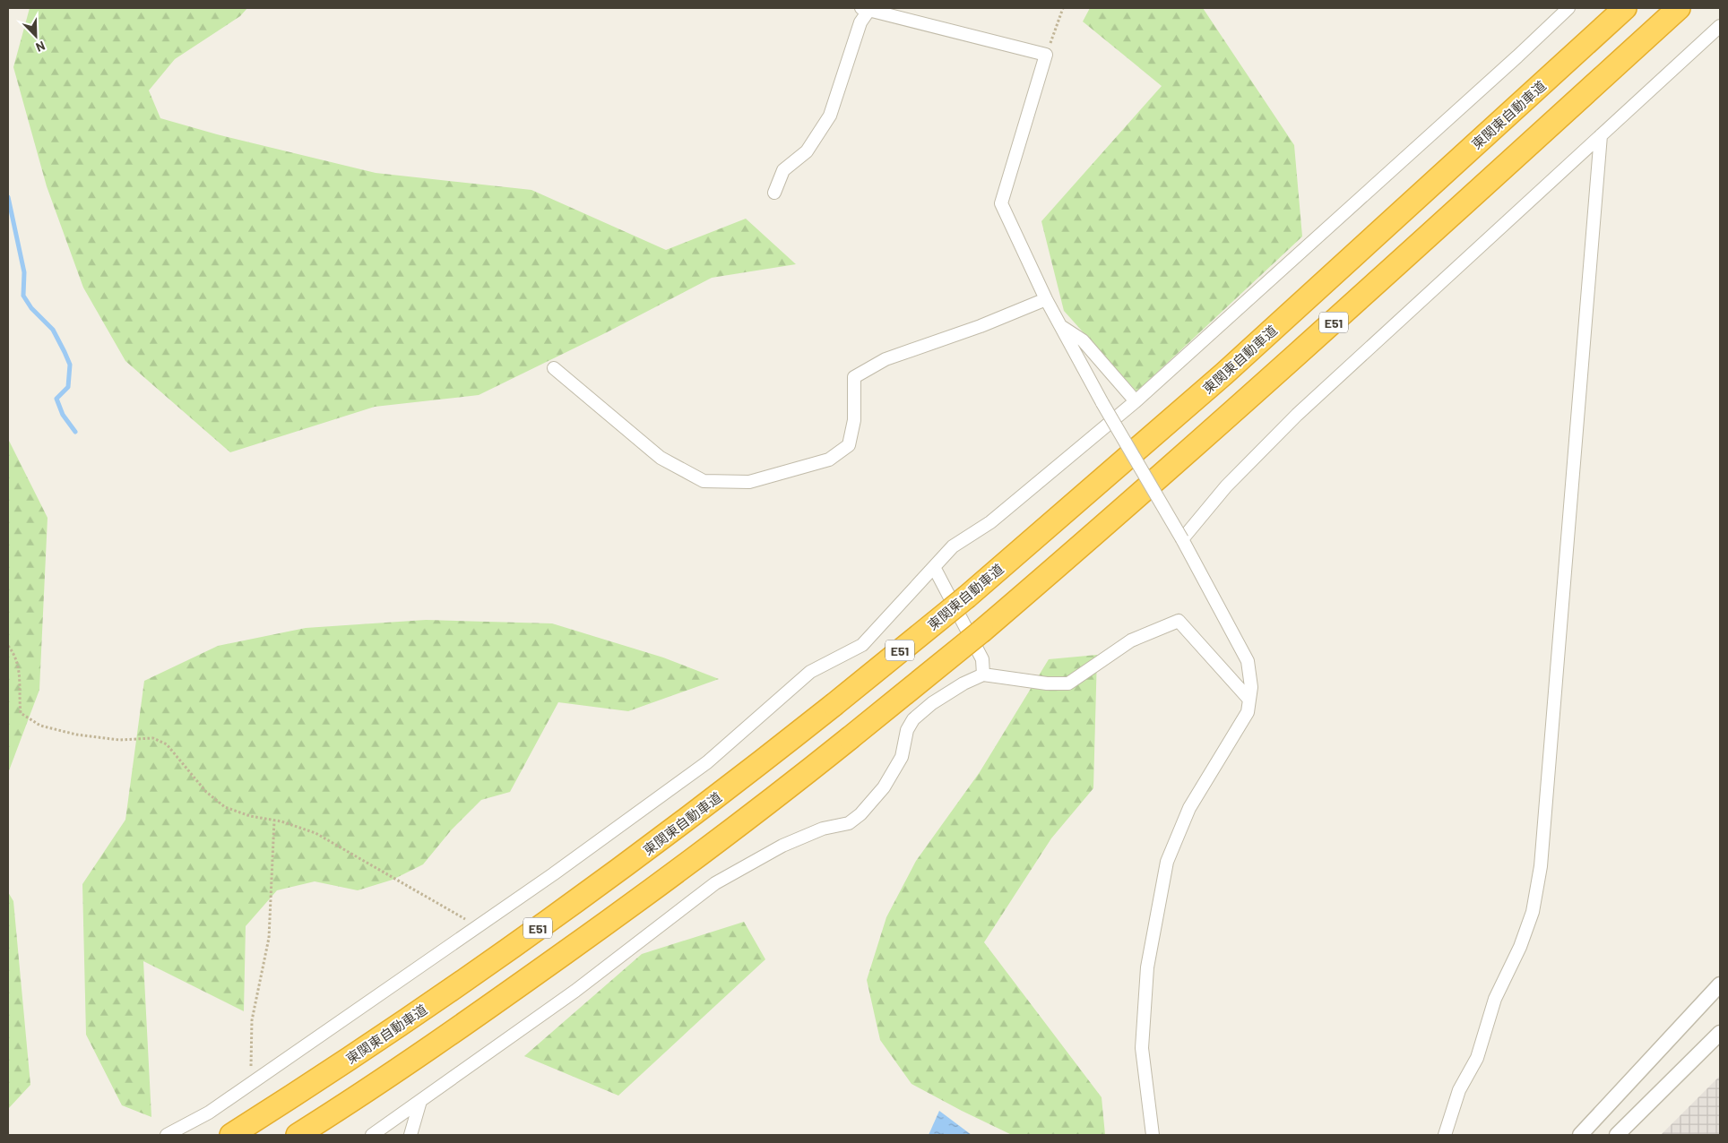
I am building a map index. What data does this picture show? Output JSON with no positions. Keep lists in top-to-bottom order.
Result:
{
  "streets": {
    "highway": ["東関東自動車道", "E51"]
  },
  "north": "bottom right"
}
